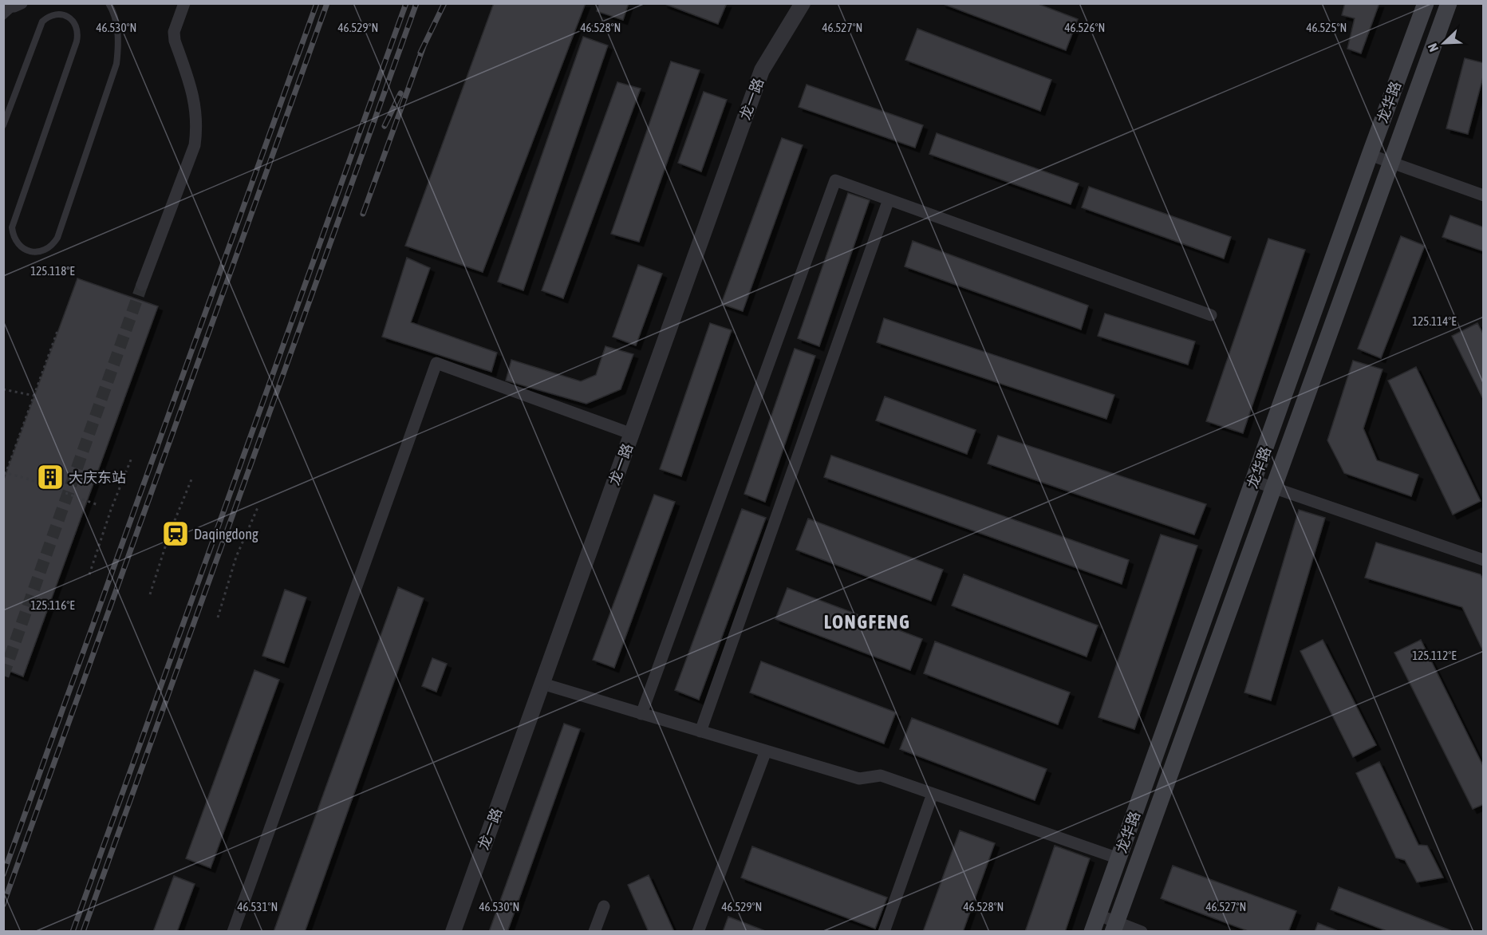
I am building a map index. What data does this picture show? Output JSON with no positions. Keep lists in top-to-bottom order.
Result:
{
  "streets": {
    "main road": ["龙华路"],
    "street": ["龙一路"]
  },
  "districts": ["LONGFENG"],
  "places": {
    "building": ["大庆东站"],
    "station": ["Daqingdong"]
  },
  "north": "bottom left",
  "coordinates": [
    "46.530°N",
    "46.529°N",
    "46.528°N",
    "46.527°N",
    "46.526°N",
    "46.525°N",
    "125.118°E",
    "125.114°E",
    "125.116°E",
    "125.112°E",
    "46.531°N"
  ]
}
